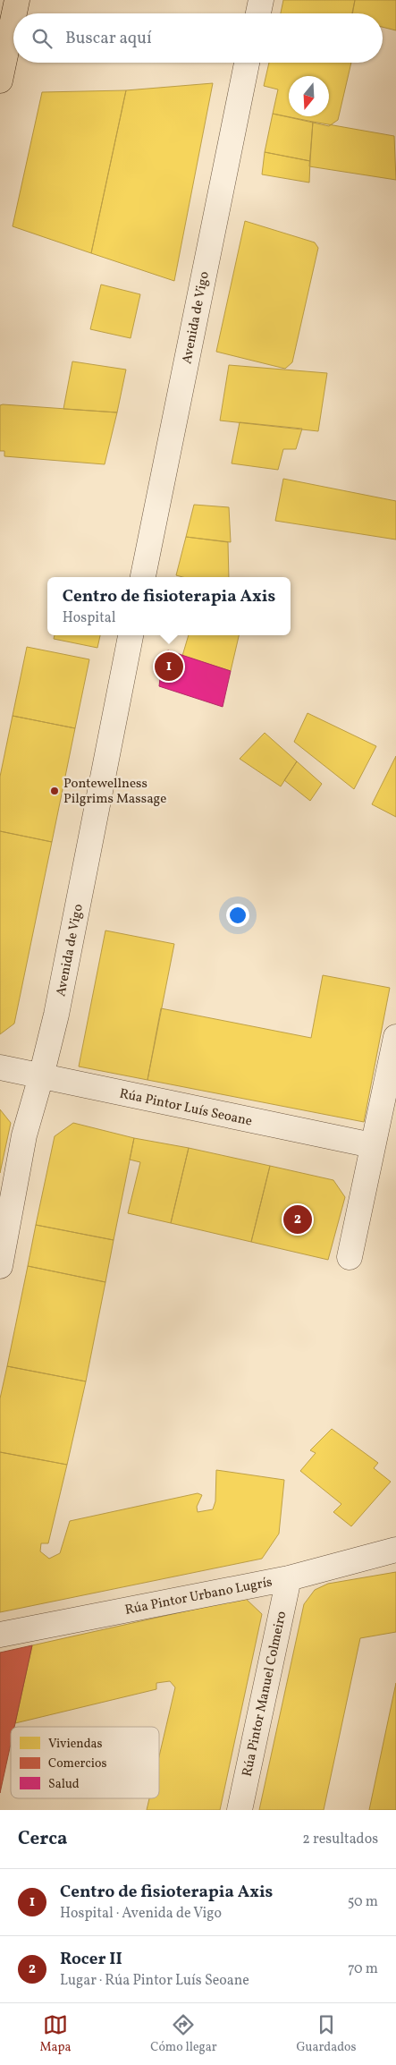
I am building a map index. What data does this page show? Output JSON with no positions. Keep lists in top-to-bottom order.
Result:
{
  "streets": {
    "street": [
      "Avenida de Vigo",
      "Rúa Pintor Luís Seoane",
      "Rúa Pintor Urbano Lugrís",
      "Rúa Pintor Manuel Colmeiro"
    ]
  },
  "crossings": [
    ["Avenida de Vigo", "Rúa Pintor Luís Seoane"],
    ["Rúa Pintor Urbano Lugrís", "Rúa Pintor Manuel Colmeiro"]
  ],
  "places": ["Pontewellness Pilgrims Massage"],
  "legend": ["Viviendas", "Comercios", "Salud"],
  "north": "bottom",
  "page": {
    "search": "Buscar aquí",
    "popup": ["Centro de fisioterapia Axis", "Hospital"],
    "pins": ["1", "2"],
    "heading": ["Cerca", "2 resultados"],
    "list": [
      {
        "mark": "1",
        "name": "Centro de fisioterapia Axis",
        "note": "Hospital · Avenida de Vigo",
        "value": "50 m"
      },
      {
        "mark": "2",
        "name": "Rocer II",
        "note": "Lugar · Rúa Pintor Luís Seoane",
        "value": "70 m"
      }
    ],
    "nav": ["Mapa", "Cómo llegar", "Guardados"]
  }
}
